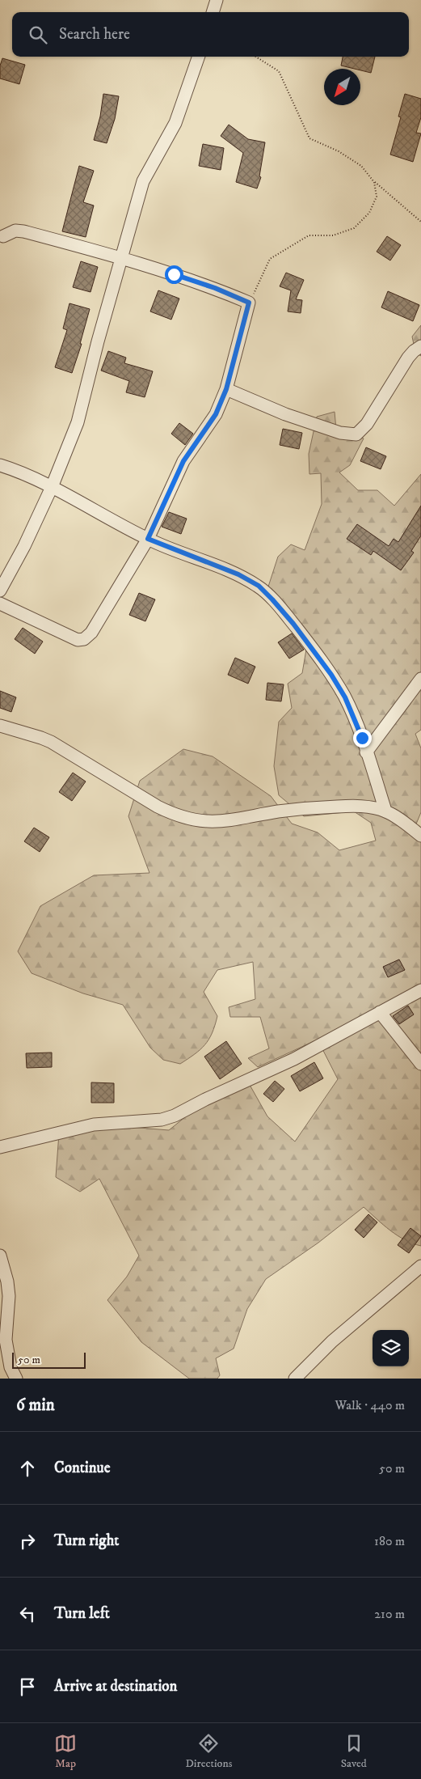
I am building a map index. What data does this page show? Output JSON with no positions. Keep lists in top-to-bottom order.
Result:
{
  "scale_bar": "50 m",
  "north": "bottom left",
  "page": {
    "search": "Search here",
    "scale": "50 m",
    "heading": ["6 min", "Walk · 440 m"],
    "list": [
      ["Continue", "50 m"],
      ["Turn right", "180 m"],
      ["Turn left", "210 m"],
      "Arrive at destination"
    ],
    "nav": ["Map", "Directions", "Saved"]
  }
}
